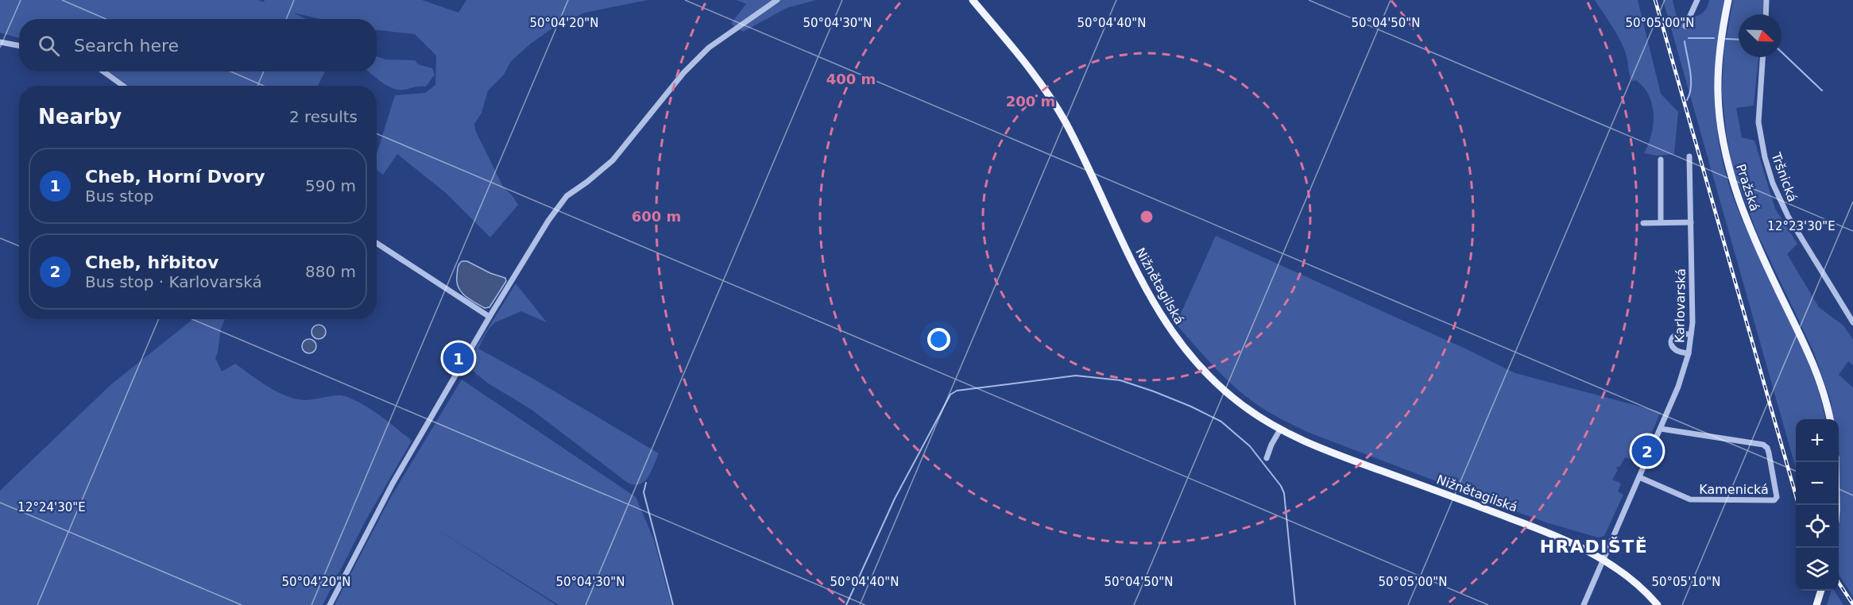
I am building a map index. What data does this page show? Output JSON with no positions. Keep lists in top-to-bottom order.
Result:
{
  "streets": {
    "main road": ["Pražská", "Nižnětagilská"],
    "street": ["Tršnická", "Karlovarská", "Kamenická"]
  },
  "crossings": [
    ["Nižnětagilská", "Karlovarská"],
    ["Karlovarská", "Kamenická"]
  ],
  "districts": ["HRADIŠTĚ"],
  "north": "bottom right",
  "page": {
    "search": "Search here",
    "heading": ["Nearby", "2 results"],
    "list": [
      {
        "mark": "1",
        "name": "Cheb, Horní Dvory",
        "note": "Bus stop",
        "value": "590 m"
      },
      {
        "mark": "2",
        "name": "Cheb, hřbitov",
        "note": "Bus stop · Karlovarská",
        "value": "880 m"
      }
    ],
    "pins": ["1", "2"],
    "map_buttons": ["+", "−"]
  },
  "coordinates": [
    "50°04'20\"N",
    "50°04'30\"N",
    "50°04'40\"N",
    "50°04'50\"N",
    "50°05'00\"N",
    "12°23'30\"E",
    "12°24'30\"E",
    "50°05'10\"N"
  ],
  "rings": ["400 m", "200 m", "600 m"]
}
